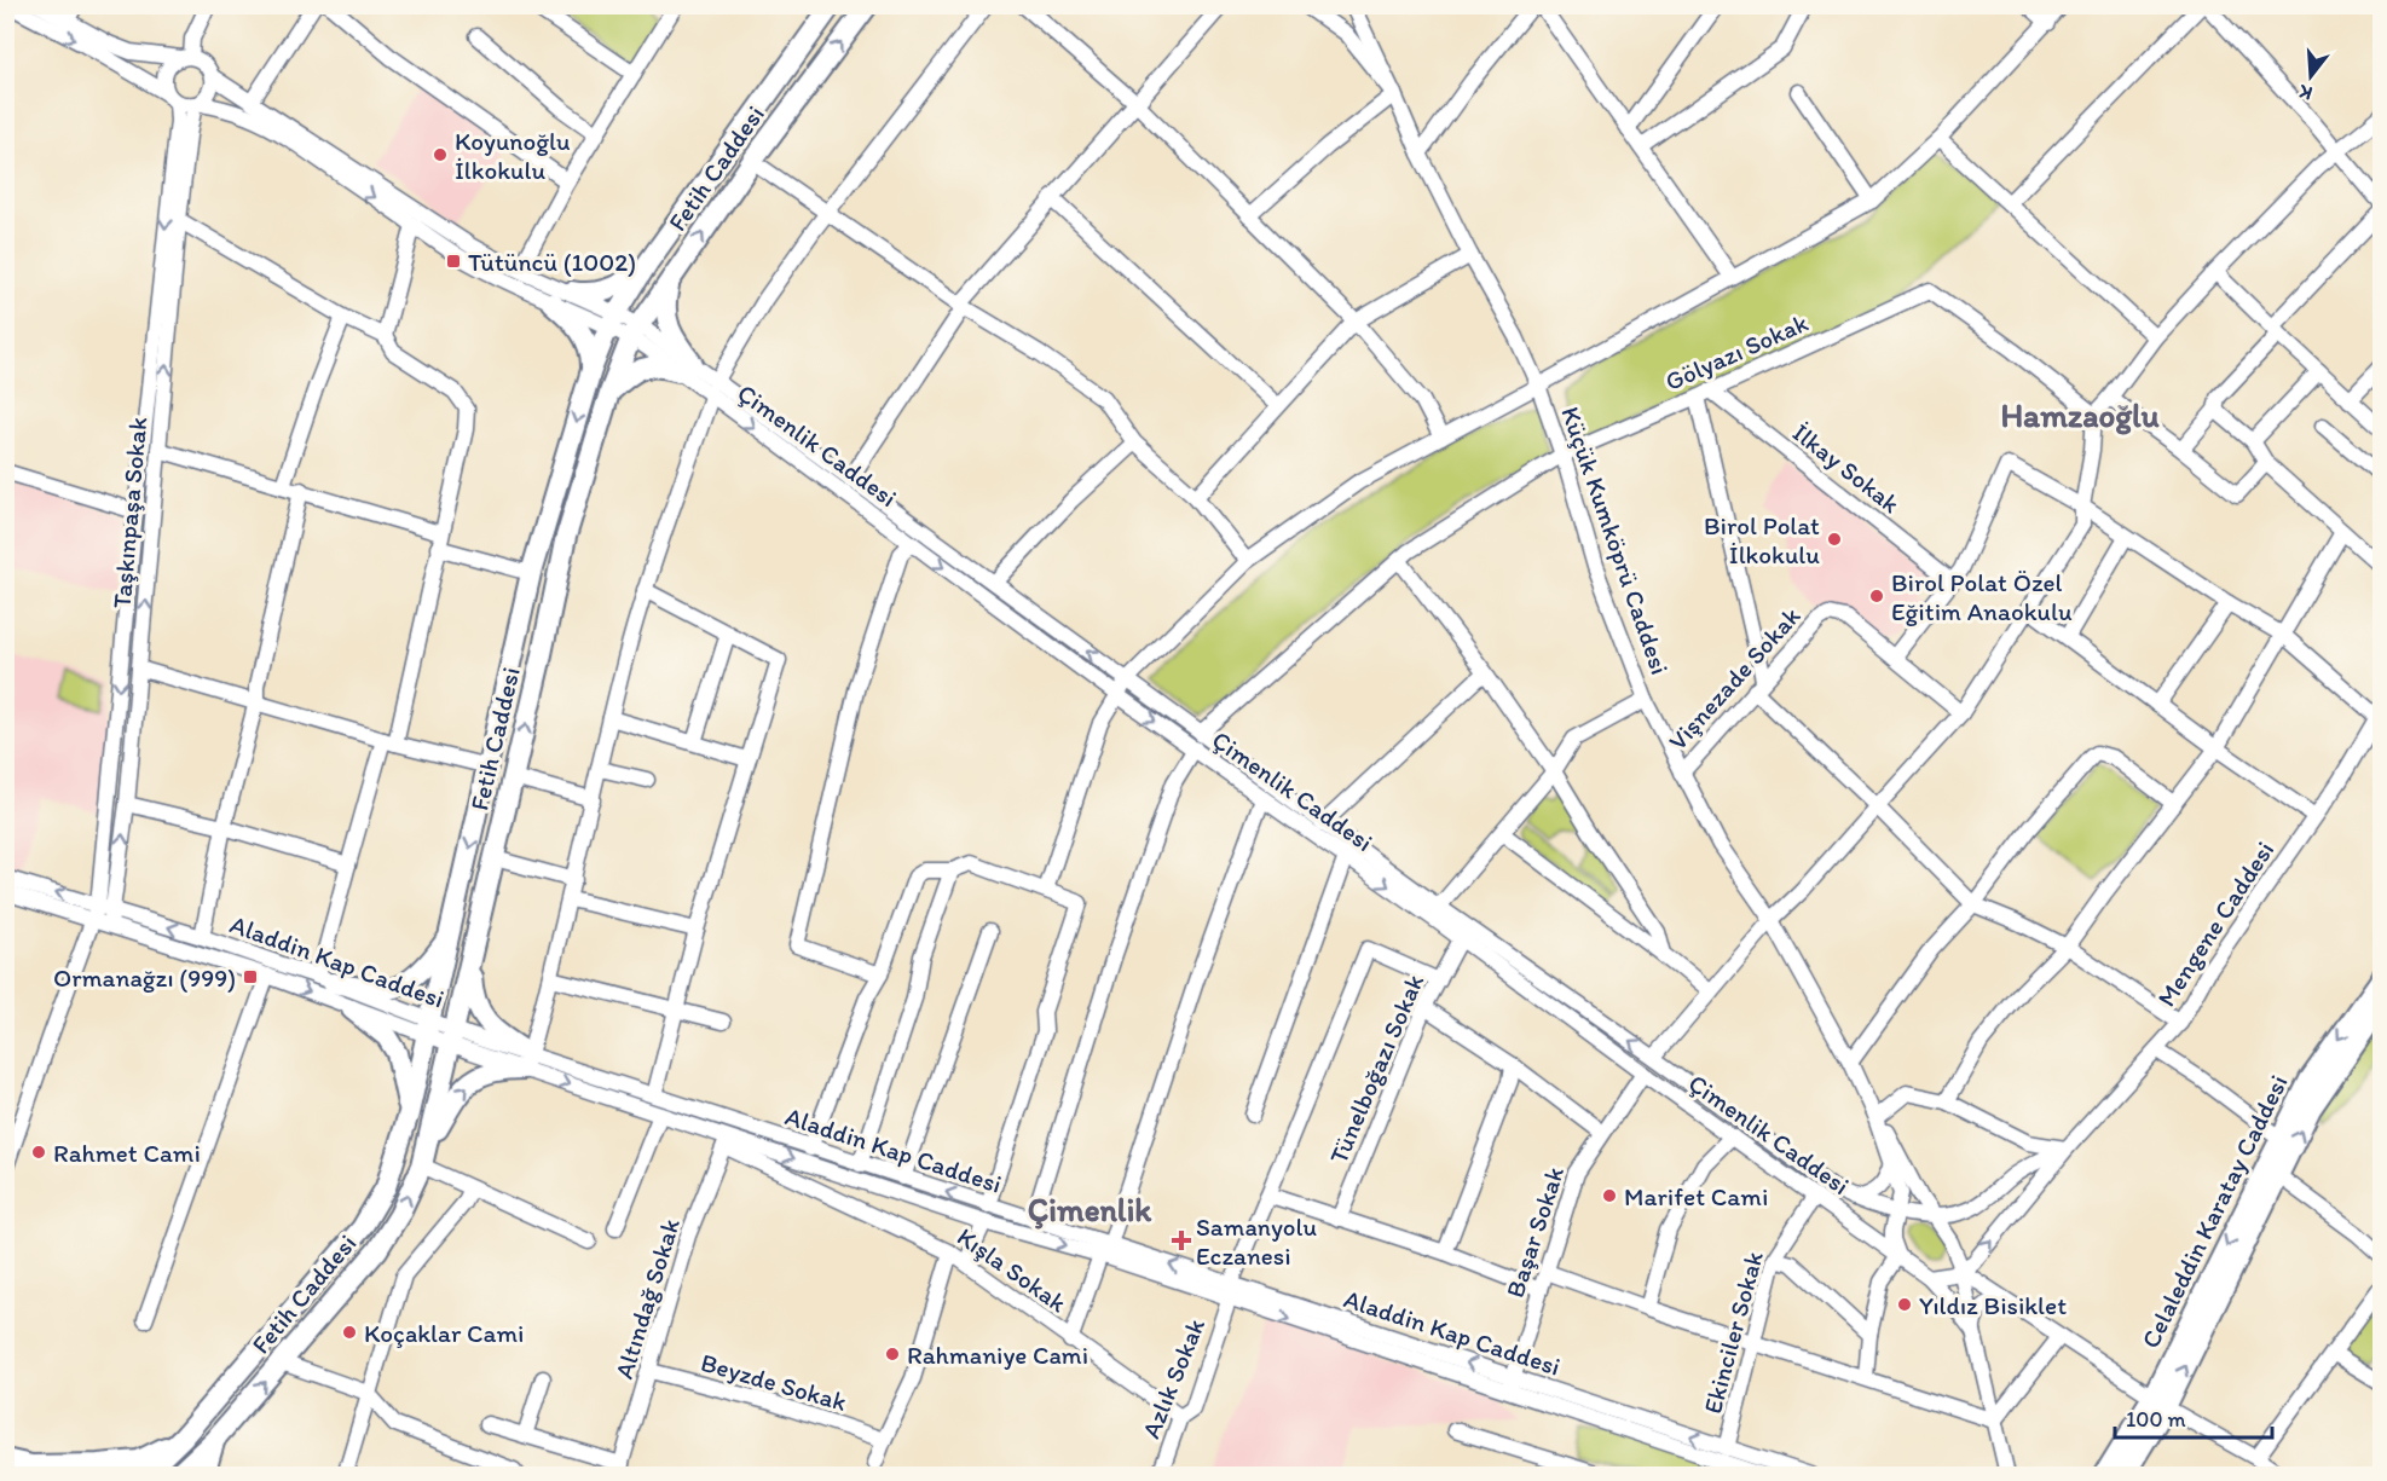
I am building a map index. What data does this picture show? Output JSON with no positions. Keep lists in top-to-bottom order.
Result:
{
  "streets": {
    "main road": ["Fetih Caddesi", "Celaleddin Karatay Caddesi"],
    "street": [
      "Gölyazı Sokak",
      "Çimenlik Caddesi",
      "İlkay Sokak",
      "Taşkınpaşa Sokak",
      "Küçük Kumköprü Caddesi",
      "Vişnezade Sokak",
      "Mengene Caddesi",
      "Aladdin Kap Caddesi",
      "Tünelboğazı Sokak",
      "Başar Sokak",
      "Kışla Sokak",
      "Altındağ Sokak",
      "Ekinciler Sokak",
      "Azlık Sokak",
      "Beyzde Sokak"
    ]
  },
  "crossings": [
    ["Fetih Caddesi", "Çimenlik Caddesi"],
    ["Fetih Caddesi", "Aladdin Kap Caddesi"],
    ["Gölyazı Sokak", "Çimenlik Caddesi"],
    ["Gölyazı Sokak", "İlkay Sokak"],
    ["Gölyazı Sokak", "Küçük Kumköprü Caddesi"],
    ["Çimenlik Caddesi", "Küçük Kumköprü Caddesi"],
    ["Çimenlik Caddesi", "Mengene Caddesi"],
    ["Çimenlik Caddesi", "Tünelboğazı Sokak"],
    ["Çimenlik Caddesi", "Başar Sokak"],
    ["Çimenlik Caddesi", "Ekinciler Sokak"],
    ["Taşkınpaşa Sokak", "Aladdin Kap Caddesi"],
    ["Küçük Kumköprü Caddesi", "Vişnezade Sokak"],
    ["Küçük Kumköprü Caddesi", "Mengene Caddesi"],
    ["Aladdin Kap Caddesi", "Başar Sokak"],
    ["Aladdin Kap Caddesi", "Kışla Sokak"],
    ["Aladdin Kap Caddesi", "Altındağ Sokak"],
    ["Aladdin Kap Caddesi", "Ekinciler Sokak"],
    ["Aladdin Kap Caddesi", "Azlık Sokak"],
    ["Tünelboğazı Sokak", "Azlık Sokak"],
    ["Kışla Sokak", "Altındağ Sokak"],
    ["Kışla Sokak", "Azlık Sokak"],
    ["Altındağ Sokak", "Beyzde Sokak"]
  ],
  "districts": ["Hamzaoğlu", "Çimenlik"],
  "places": {
    "other": [
      "Koyunoğlu İlkokulu",
      "Birol Polat İlkokulu",
      "Birol Polat Özel Eğitim Anaokulu",
      "Rahmet Cami",
      "Marifet Cami",
      "Yıldız Bisiklet",
      "Koçaklar Cami",
      "Rahmaniye Cami"
    ],
    "transit": ["Tütüncü (1002)", "Ormanağzı (999)"],
    "health": ["Samanyolu Eczanesi"]
  },
  "scale_bar": "100 m",
  "north": "bottom"
}
